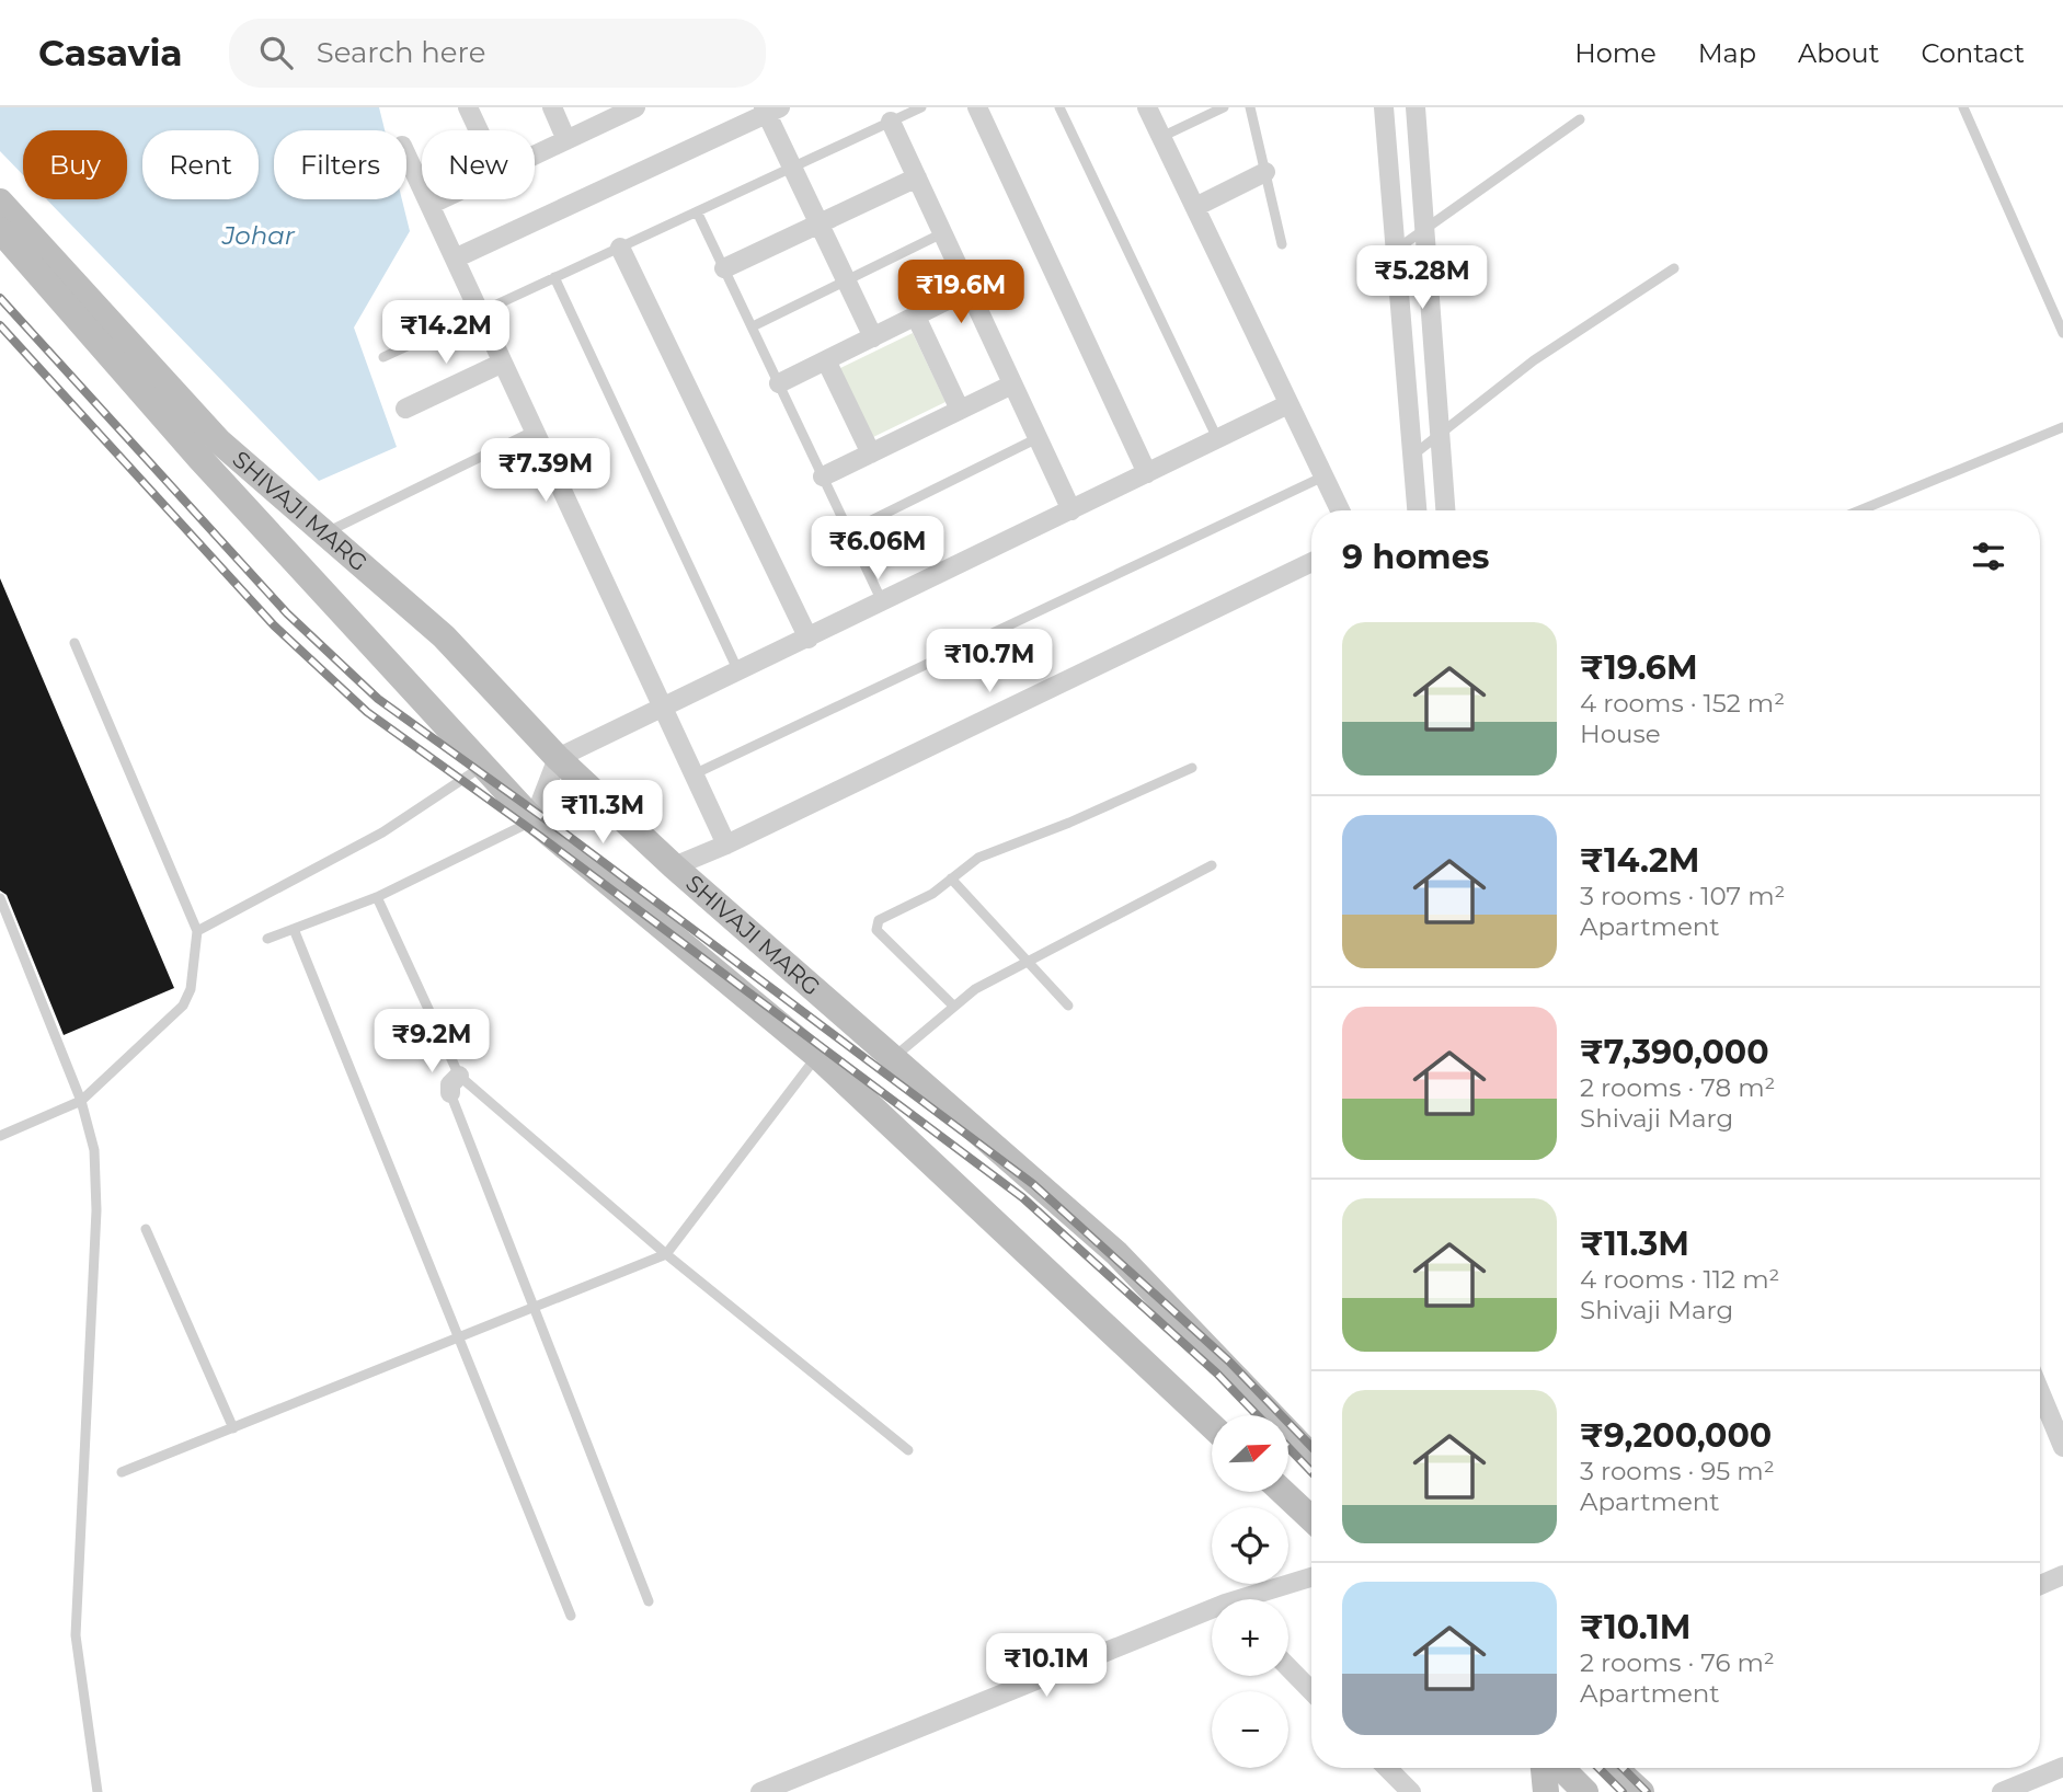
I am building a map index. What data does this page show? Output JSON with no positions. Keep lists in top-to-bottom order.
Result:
{
  "streets": {
    "main road": ["SHIVAJI MARG"]
  },
  "water": ["Johar"],
  "north": "top right",
  "page": {
    "header": "Casavia",
    "search": "Search here",
    "nav": [
      "Home",
      "Map",
      "About",
      "Contact"
    ],
    "chip": [
      "Buy",
      "Rent",
      "Filters",
      "New"
    ],
    "price": [
      "₹5.28M",
      "₹19.6M",
      "₹14.2M",
      "₹7.39M",
      "₹6.06M",
      "₹10.7M",
      "₹11.3M",
      "₹9.2M",
      "₹10.1M"
    ],
    "heading": "9 homes",
    "list": [
      {
        "name": "₹19.6M",
        "note": "4 rooms · 152 m² · House"
      },
      {
        "name": "₹14.2M",
        "note": "3 rooms · 107 m² · Apartment"
      },
      {
        "name": "₹7,390,000",
        "note": "2 rooms · 78 m² · Shivaji Marg"
      },
      {
        "name": "₹11.3M",
        "note": "4 rooms · 112 m² · Shivaji Marg"
      },
      {
        "name": "₹9,200,000",
        "note": "3 rooms · 95 m² · Apartment"
      },
      {
        "name": "₹10.1M",
        "note": "2 rooms · 76 m² · Apartment"
      }
    ],
    "map_buttons": ["+", "−"]
  }
}
